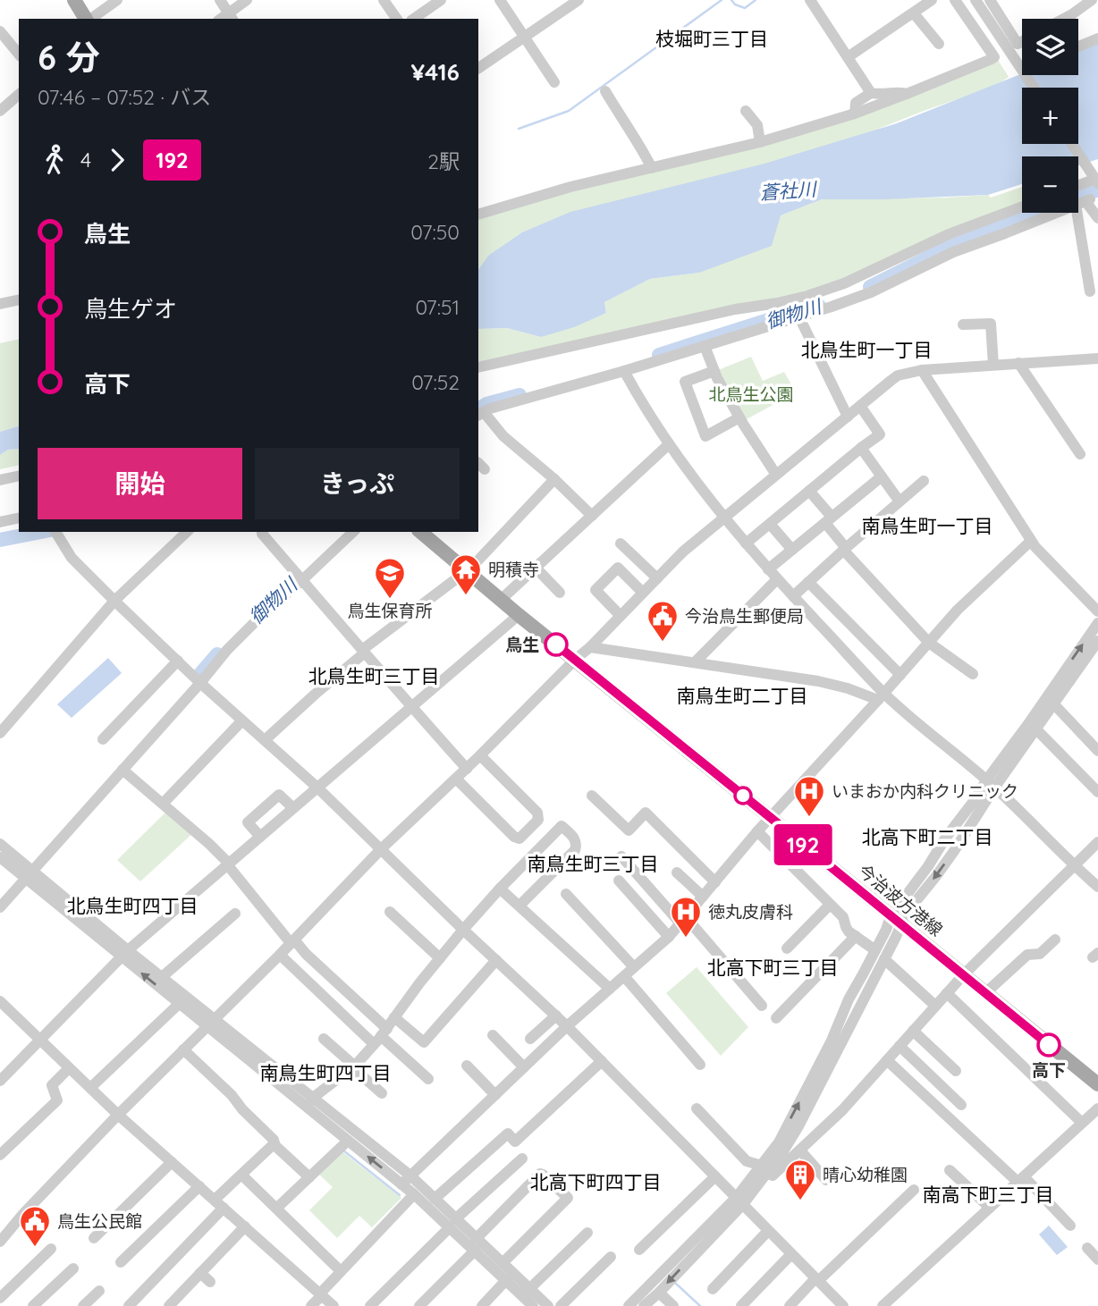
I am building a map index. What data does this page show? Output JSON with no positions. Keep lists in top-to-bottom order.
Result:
{
  "streets": {
    "main road": ["今治波方港線"]
  },
  "districts": [
    "枝堀町三丁目",
    "北鳥生町一丁目",
    "南鳥生町一丁目",
    "北鳥生町三丁目",
    "南鳥生町二丁目",
    "北高下町二丁目",
    "南鳥生町三丁目",
    "北鳥生町四丁目",
    "北高下町三丁目",
    "南鳥生町四丁目",
    "北高下町四丁目",
    "南高下町三丁目"
  ],
  "water": ["蒼社川", "御物川"],
  "parks": ["北鳥生公園"],
  "places": {
    "temple": ["明積寺"],
    "school or university": ["鳥生保育所"],
    "public building": ["今治鳥生郵便局", "鳥生公民館"],
    "other": ["鳥生", "高下"],
    "hospital": ["いまおか内科クリニック", "徳丸皮膚科"],
    "building": ["晴心幼稚園"]
  },
  "lines": ["bus line 192"],
  "page": {
    "on_map": "192",
    "map_buttons": ["+", "−"],
    "heading": ["6 分", "07:46 – 07:52 · バス", "¥416"],
    "legs": ["4", "192", "2駅"],
    "list": [
      {
        "name": "鳥生",
        "value": "07:50"
      },
      {
        "name": "鳥生ゲオ",
        "value": "07:51"
      },
      {
        "name": "高下",
        "value": "07:52"
      }
    ],
    "buttons": ["開始", "きっぷ"]
  }
}
